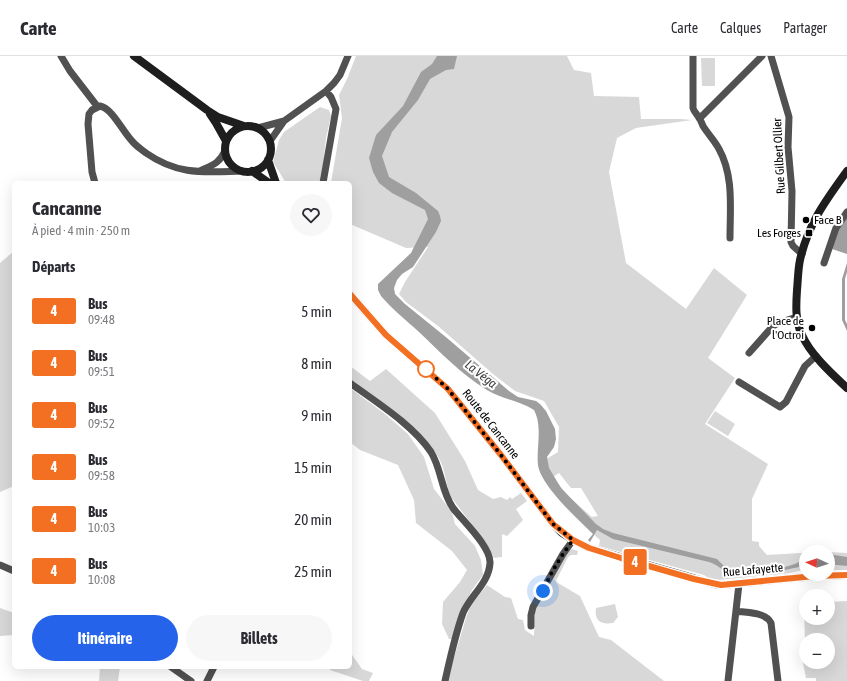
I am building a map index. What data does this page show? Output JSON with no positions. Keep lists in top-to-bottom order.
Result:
{
  "streets": {
    "main road": ["Route de Cancanne", "Rue Lafayette"],
    "street": ["Rue Gilbert Ollier"]
  },
  "crossings": [
    ["Route de Cancanne", "Rue Lafayette"]
  ],
  "water": ["La Véga"],
  "places": {
    "other": ["Face B", "Place de l'Octroi"],
    "transit": ["Les Forges"]
  },
  "lines": ["bus line 4"],
  "north": "left",
  "page": {
    "header": "Carte",
    "nav": ["Carte", "Calques", "Partager"],
    "on_map": "4",
    "heading": [
      ["Cancanne", "À pied · 4 min · 250 m"],
      "Départs"
    ],
    "list": [
      {
        "mark": "4",
        "name": "Bus",
        "note": "09:48",
        "value": "5 min"
      },
      {
        "mark": "4",
        "name": "Bus",
        "note": "09:51",
        "value": "8 min"
      },
      {
        "mark": "4",
        "name": "Bus",
        "note": "09:52",
        "value": "9 min"
      },
      {
        "mark": "4",
        "name": "Bus",
        "note": "09:58",
        "value": "15 min"
      },
      {
        "mark": "4",
        "name": "Bus",
        "note": "10:03",
        "value": "20 min"
      },
      {
        "mark": "4",
        "name": "Bus",
        "note": "10:08",
        "value": "25 min"
      }
    ],
    "map_buttons": ["+", "−"],
    "buttons": ["Itinéraire", "Billets"]
  }
}
